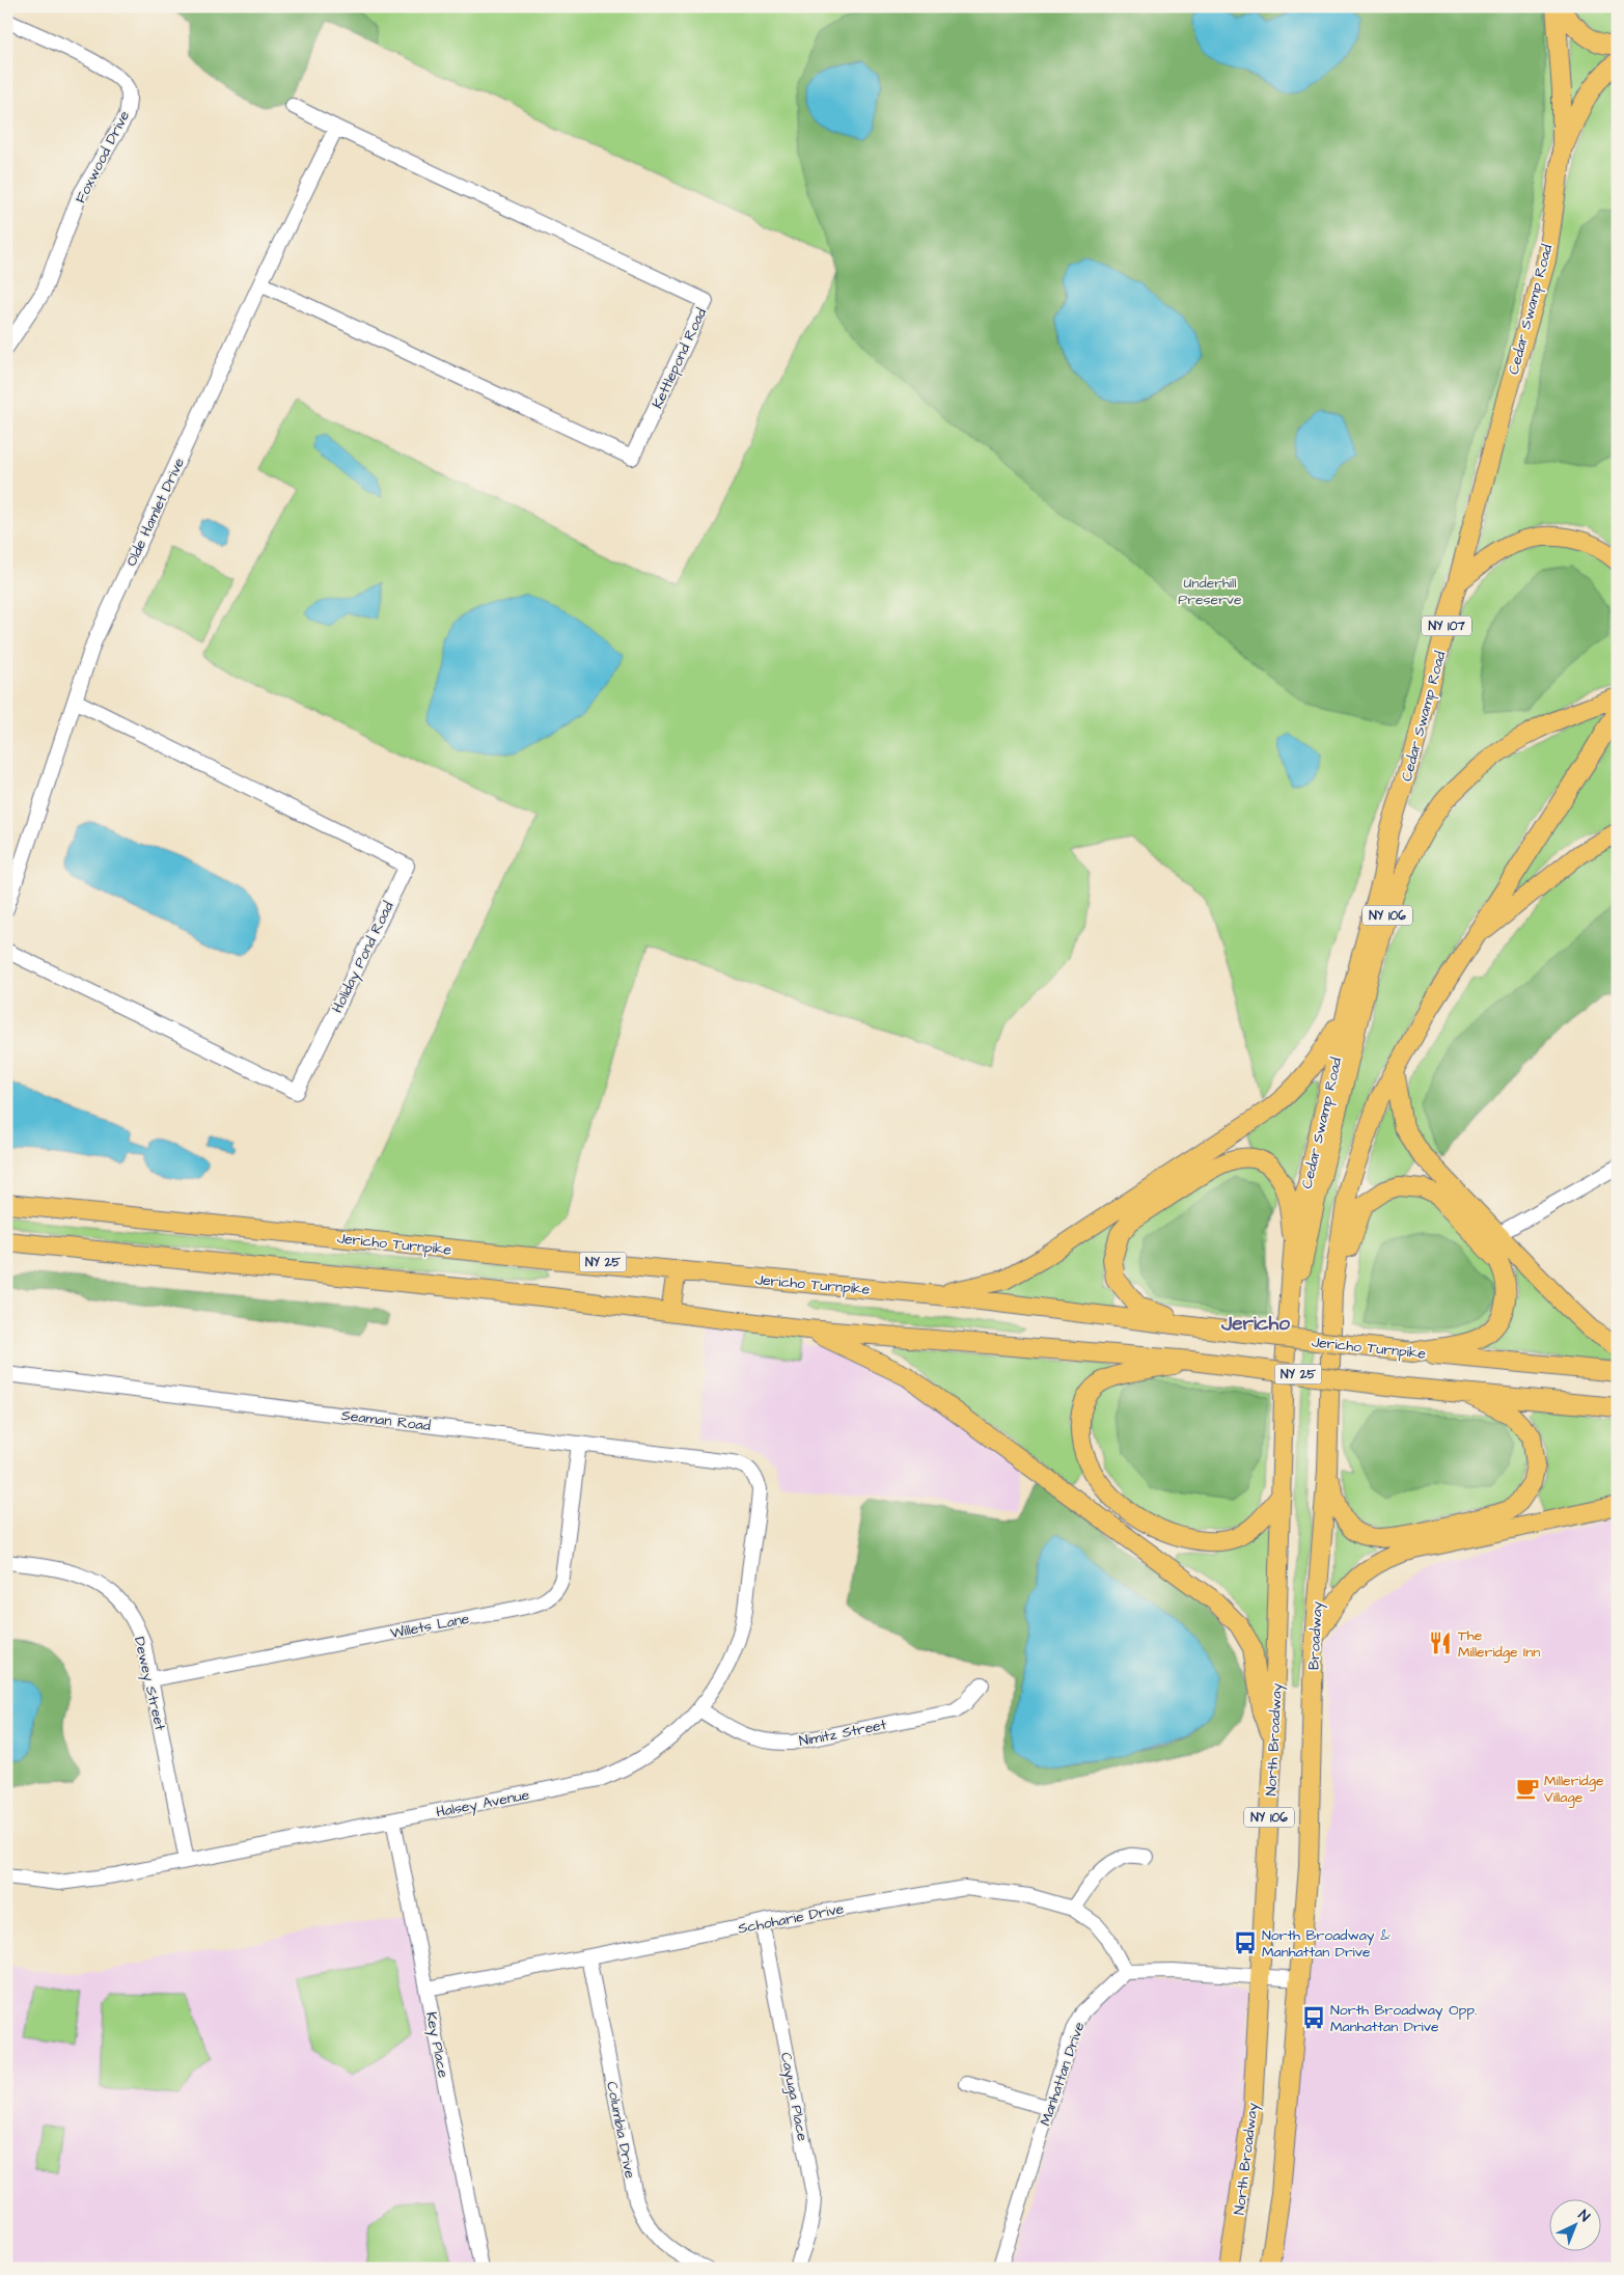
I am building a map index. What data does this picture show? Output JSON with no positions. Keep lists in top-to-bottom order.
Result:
{
  "streets": {
    "main road": [
      "Cedar Swamp Road",
      "NY 107",
      "NY 106",
      "Jericho Turnpike",
      "NY 25",
      "Broadway",
      "North Broadway"
    ],
    "street": [
      "Foxwood Drive",
      "Kettlepond Road",
      "Olde Hamlet Drive",
      "Holiday Pond Road",
      "Seaman Road",
      "Willets Lane",
      "Dewey Street",
      "Nimitz Street",
      "Halsey Avenue",
      "Schoharie Drive",
      "Key Place",
      "Manhattan Drive",
      "Cayuga Place",
      "Columbia Drive"
    ]
  },
  "crossings": [
    ["Cedar Swamp Road", "NY 106"],
    ["Cedar Swamp Road", "North Broadway"],
    ["Kettlepond Road", "Olde Hamlet Drive"],
    ["Olde Hamlet Drive", "Holiday Pond Road"],
    ["NY 106", "Broadway"],
    ["NY 106", "North Broadway"],
    ["Seaman Road", "Willets Lane"],
    ["Seaman Road", "Halsey Avenue"],
    ["Willets Lane", "Dewey Street"],
    ["Dewey Street", "Halsey Avenue"],
    ["Nimitz Street", "Halsey Avenue"],
    ["Halsey Avenue", "Key Place"],
    ["Schoharie Drive", "Key Place"],
    ["Schoharie Drive", "Manhattan Drive"],
    ["Schoharie Drive", "Cayuga Place"],
    ["Schoharie Drive", "Columbia Drive"]
  ],
  "districts": ["Jericho"],
  "parks": ["Underhill Preserve"],
  "places": {
    "restaurant": ["The Milleridge Inn"],
    "cafe": ["Milleridge Village"],
    "bus stop": ["North Broadway & Manhattan Drive", "North Broadway Opp. Manhattan Drive"]
  },
  "north": "top right"
}
